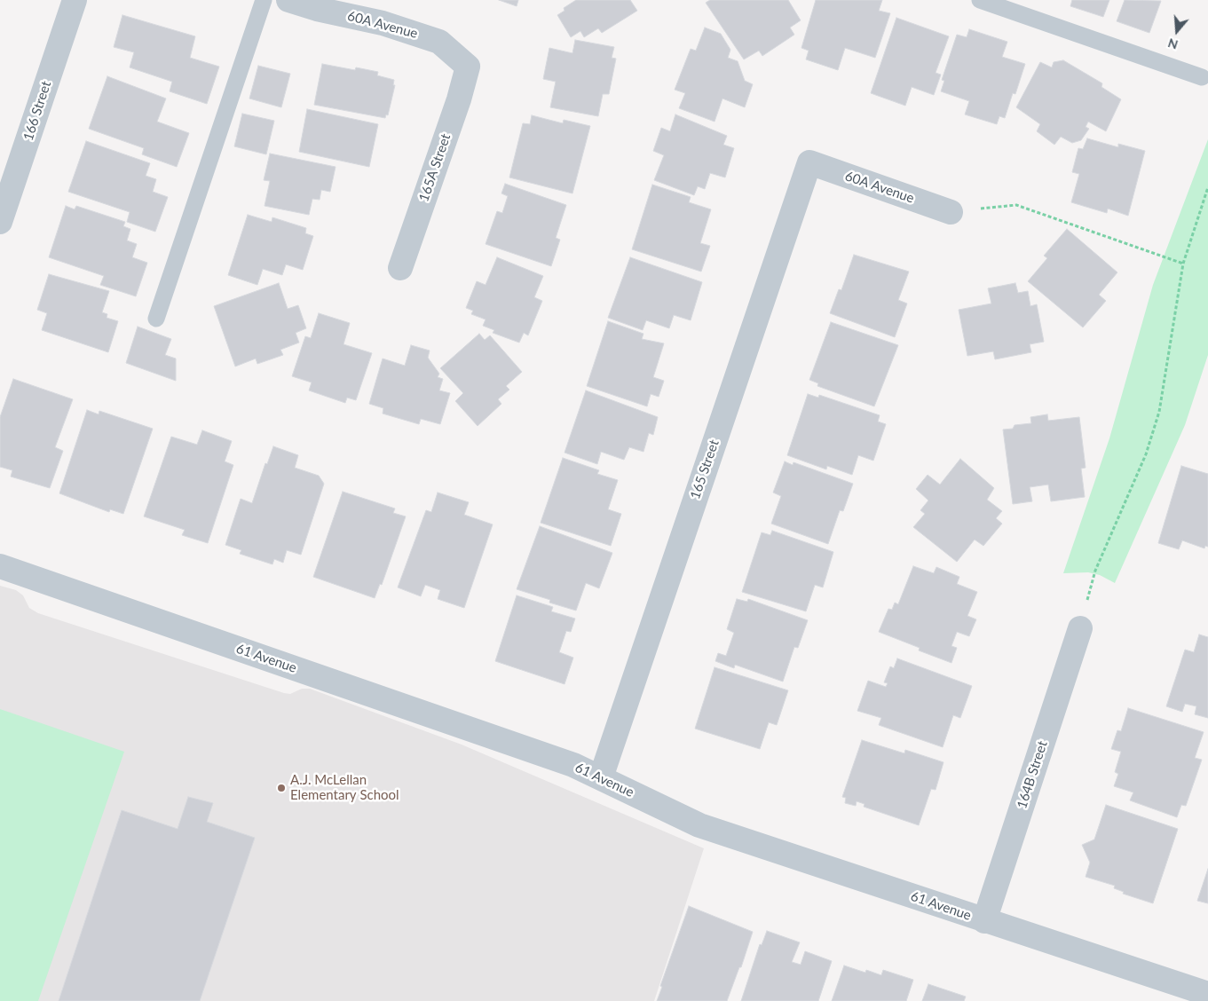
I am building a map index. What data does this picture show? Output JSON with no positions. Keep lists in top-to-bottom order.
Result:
{
  "streets": {
    "street": [
      "60A Avenue",
      "166 Street",
      "165A Street",
      "165 Street",
      "61 Avenue",
      "164B Street"
    ]
  },
  "crossings": [
    ["60A Avenue", "165A Street"],
    ["60A Avenue", "165 Street"],
    ["165 Street", "61 Avenue"],
    ["61 Avenue", "164B Street"]
  ],
  "places": ["A.J. McLellan Elementary School"],
  "north": "bottom"
}
